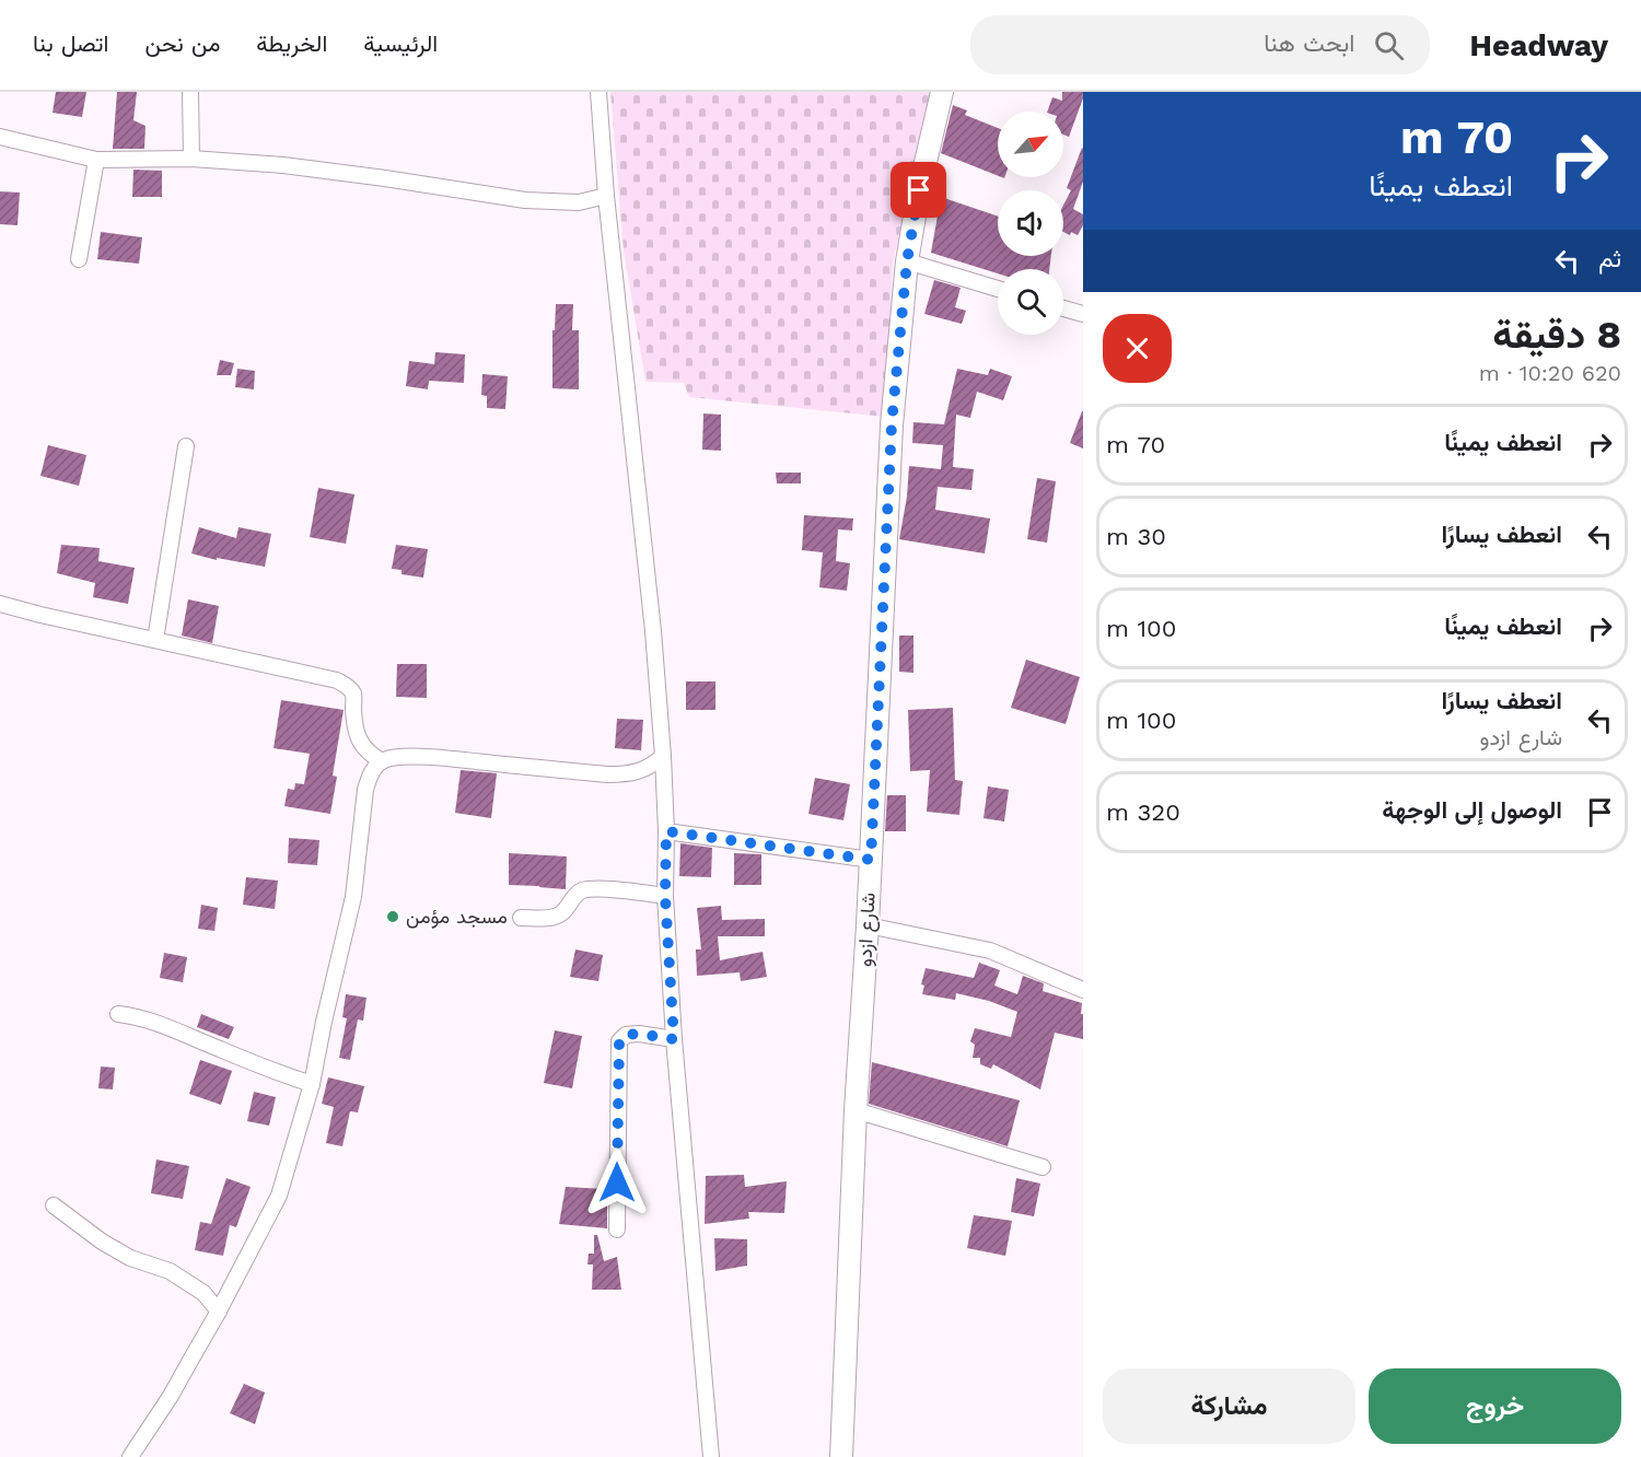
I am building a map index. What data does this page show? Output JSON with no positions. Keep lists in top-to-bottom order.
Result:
{
  "streets": {
    "street": ["شارع ازدو"]
  },
  "places": ["مسجد مؤمن"],
  "north": "top right",
  "page": {
    "header": "Headway",
    "search": "ابحث هنا",
    "nav": [
      "الرئيسية",
      "الخريطة",
      "من نحن",
      "اتصل بنا"
    ],
    "turn": ["70 m", "انعطف يمينًا"],
    "then": "ثم",
    "heading": ["8 دقيقة", "620 m · 10:20"],
    "list": [
      {
        "name": "انعطف يمينًا",
        "value": "70 m"
      },
      {
        "name": "انعطف يسارًا",
        "value": "30 m"
      },
      {
        "name": "انعطف يمينًا",
        "value": "100 m"
      },
      {
        "name": "انعطف يسارًا",
        "note": "شارع ازدو",
        "value": "100 m"
      },
      {
        "name": "الوصول إلى الوجهة",
        "value": "320 m"
      }
    ],
    "buttons": ["خروج", "مشاركة"]
  }
}
